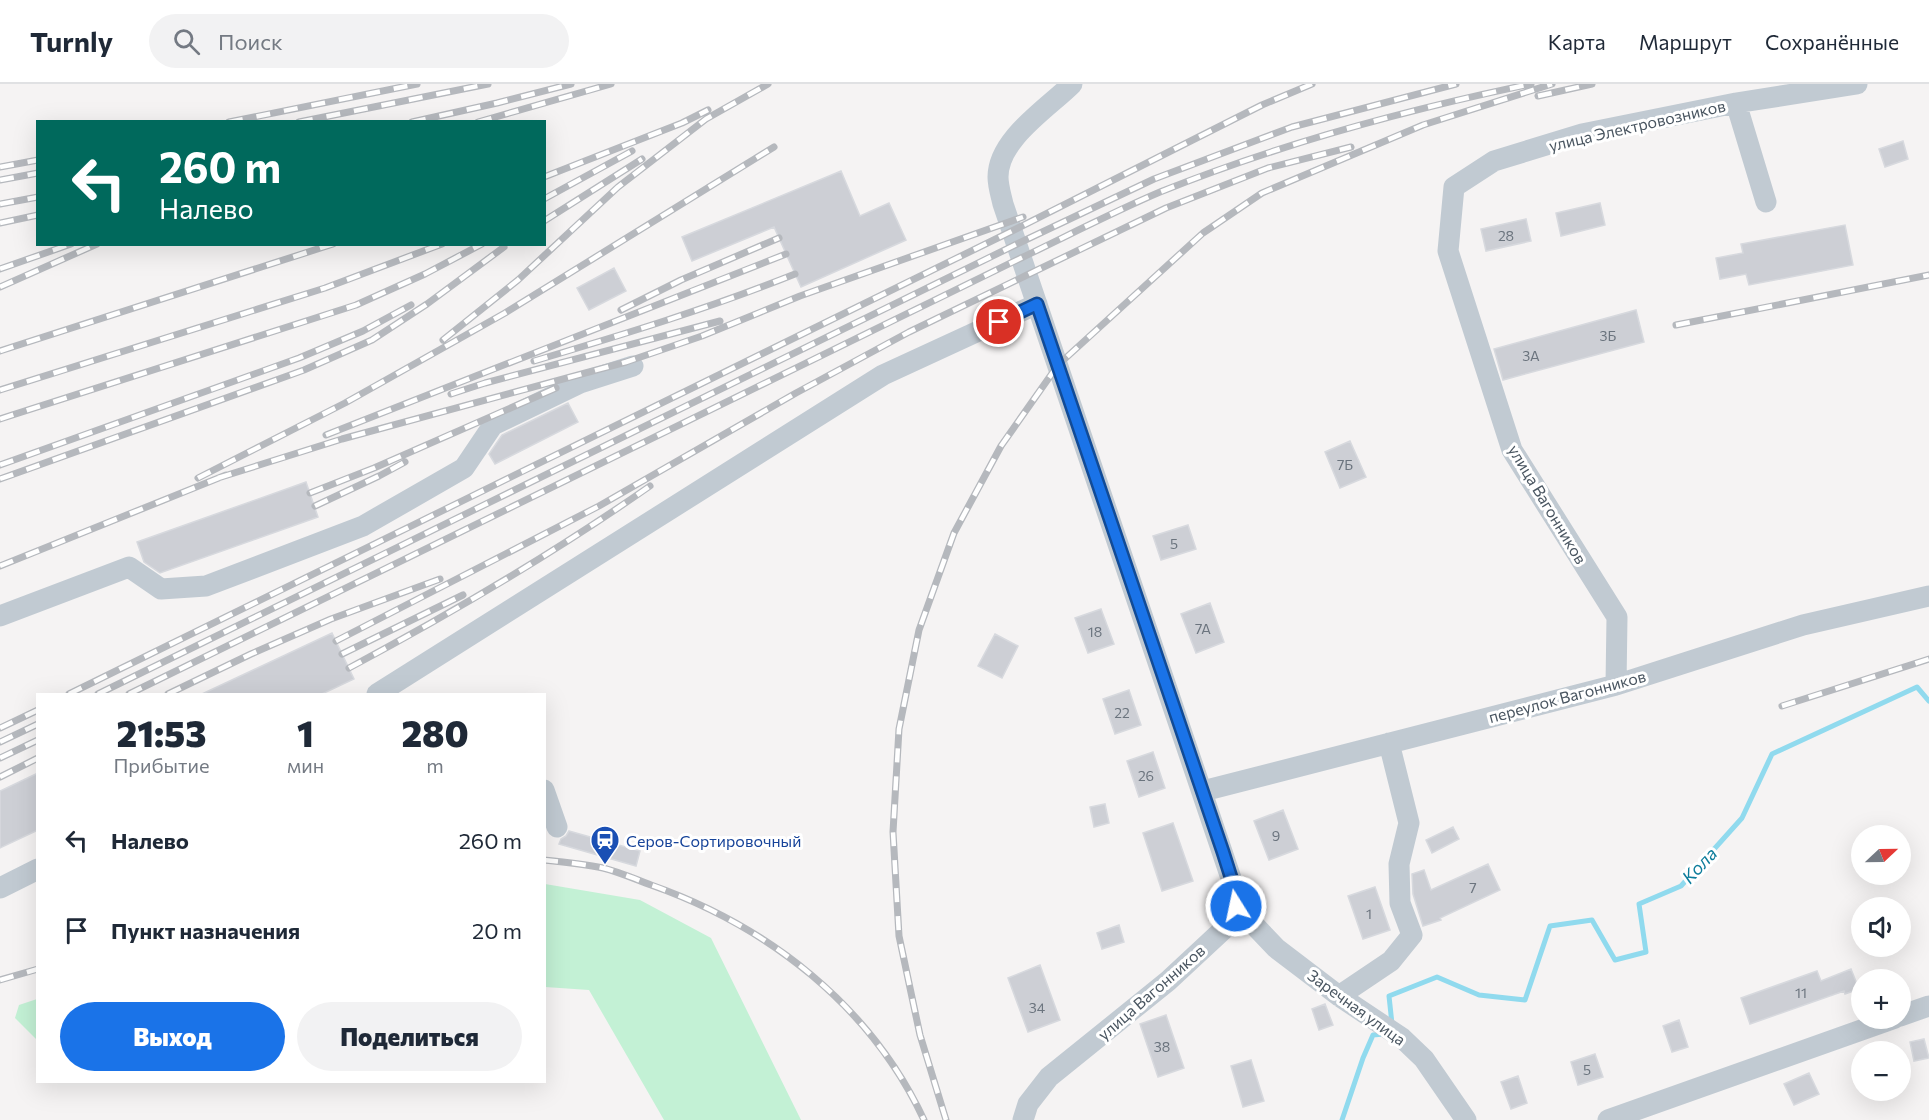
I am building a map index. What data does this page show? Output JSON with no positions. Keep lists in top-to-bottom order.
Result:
{
  "streets": {
    "street": [
      "улица Электровозников",
      "улица Вагонников",
      "переулок Вагонников",
      "Заречная улица"
    ]
  },
  "crossings": [
    ["улица Электровозников", "улица Вагонников"],
    ["улица Вагонников", "переулок Вагонников"],
    ["улица Вагонников", "Заречная улица"]
  ],
  "water": ["Кола"],
  "places": {
    "station": ["Серов-Сортировочный"]
  },
  "house_numbers": [
    "28",
    "3Б",
    "3А",
    "7Б",
    "5",
    "7А",
    "18",
    "22",
    "26",
    "9",
    "7",
    "1",
    "11",
    "34",
    "38",
    "5"
  ],
  "north": "right",
  "page": {
    "header": "Turnly",
    "search": "Поиск",
    "nav": ["Карта", "Маршрут", "Сохранённые"],
    "turn": ["260 m", "Налево"],
    "eta": [
      "21:53",
      "Прибытие",
      "1",
      "мин",
      "280",
      "m"
    ],
    "list": [
      {
        "name": "Налево",
        "value": "260 m"
      },
      {
        "name": "Пункт назначения",
        "value": "20 m"
      }
    ],
    "map_buttons": ["+", "−"],
    "buttons": ["Выход", "Поделиться"]
  }
}
